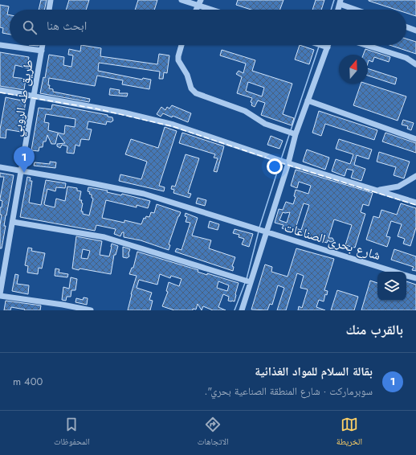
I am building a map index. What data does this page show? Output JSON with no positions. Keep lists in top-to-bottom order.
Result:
{
  "streets": {
    "street": ["طريق طه الروبي", "شارع بحرى الصناعات"]
  },
  "crossings": [
    ["طريق طه الروبي", "شارع بحرى الصناعات"]
  ],
  "north": "top",
  "page": {
    "search": "ابحث هنا",
    "pins": "1",
    "heading": "بالقرب منك",
    "list": [
      {
        "mark": "1",
        "name": "بقالة السلام للمواد الغذائية",
        "note": "سوبرماركت · شارع المنطقة الصناعية بحري\".",
        "value": "400 m"
      }
    ],
    "nav": ["الخريطة", "الاتجاهات", "المحفوظات"]
  }
}
